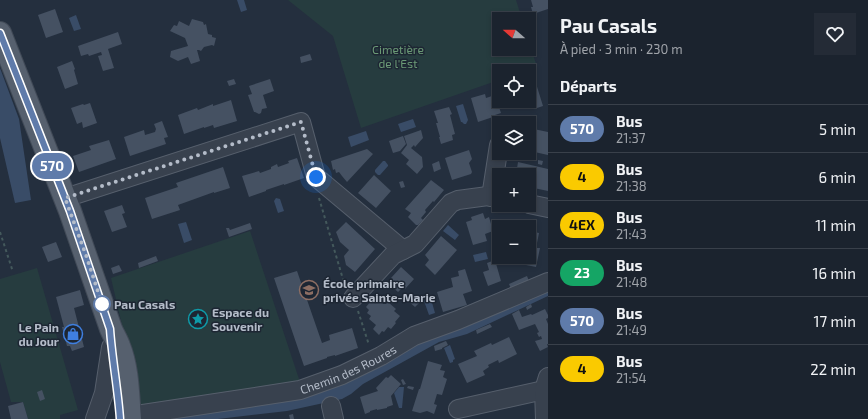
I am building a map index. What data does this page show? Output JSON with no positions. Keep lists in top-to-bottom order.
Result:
{
  "streets": {
    "street": ["Chemin des Roures"]
  },
  "parks": ["Cimetière de l'Est"],
  "places": {
    "school or university": ["École primaire privée Sainte-Marie"],
    "other": ["Pau Casals"],
    "place": ["Espace du Souvenir"],
    "shop": ["Le Pain du Jour"]
  },
  "lines": ["bus line 570"],
  "north": "left",
  "page": {
    "on_map": "570",
    "heading": [
      ["Pau Casals", "À pied · 3 min · 230 m"],
      "Départs"
    ],
    "map_buttons": ["+", "−"],
    "list": [
      {
        "mark": "570",
        "name": "Bus",
        "note": "21:37",
        "value": "5 min"
      },
      {
        "mark": "4",
        "name": "Bus",
        "note": "21:38",
        "value": "6 min"
      },
      {
        "mark": "4EX",
        "name": "Bus",
        "note": "21:43",
        "value": "11 min"
      },
      {
        "mark": "23",
        "name": "Bus",
        "note": "21:48",
        "value": "16 min"
      },
      {
        "mark": "570",
        "name": "Bus",
        "note": "21:49",
        "value": "17 min"
      },
      {
        "mark": "4",
        "name": "Bus",
        "note": "21:54",
        "value": "22 min"
      }
    ]
  }
}
